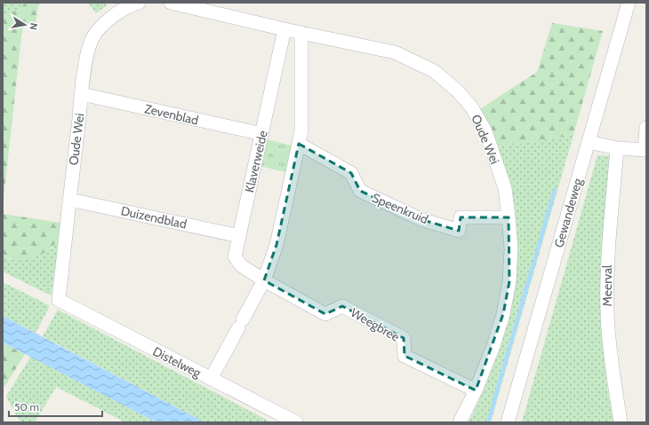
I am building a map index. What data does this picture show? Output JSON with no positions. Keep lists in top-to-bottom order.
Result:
{
  "streets": {
    "street": [
      "Zevenblad",
      "Oude Wei",
      "Klaverweide",
      "Speenkruid",
      "Gewandeweg",
      "Duizendblad",
      "Meerval",
      "Weegbree",
      "Distelweg"
    ]
  },
  "crossings": [
    ["Zevenblad", "Oude Wei"],
    ["Zevenblad", "Klaverweide"],
    ["Oude Wei", "Klaverweide"],
    ["Oude Wei", "Speenkruid"],
    ["Oude Wei", "Duizendblad"],
    ["Oude Wei", "Weegbree"],
    ["Oude Wei", "Distelweg"],
    ["Klaverweide", "Duizendblad"],
    ["Klaverweide", "Weegbree"]
  ],
  "scale_bar": "50 m",
  "north": "right"
}
